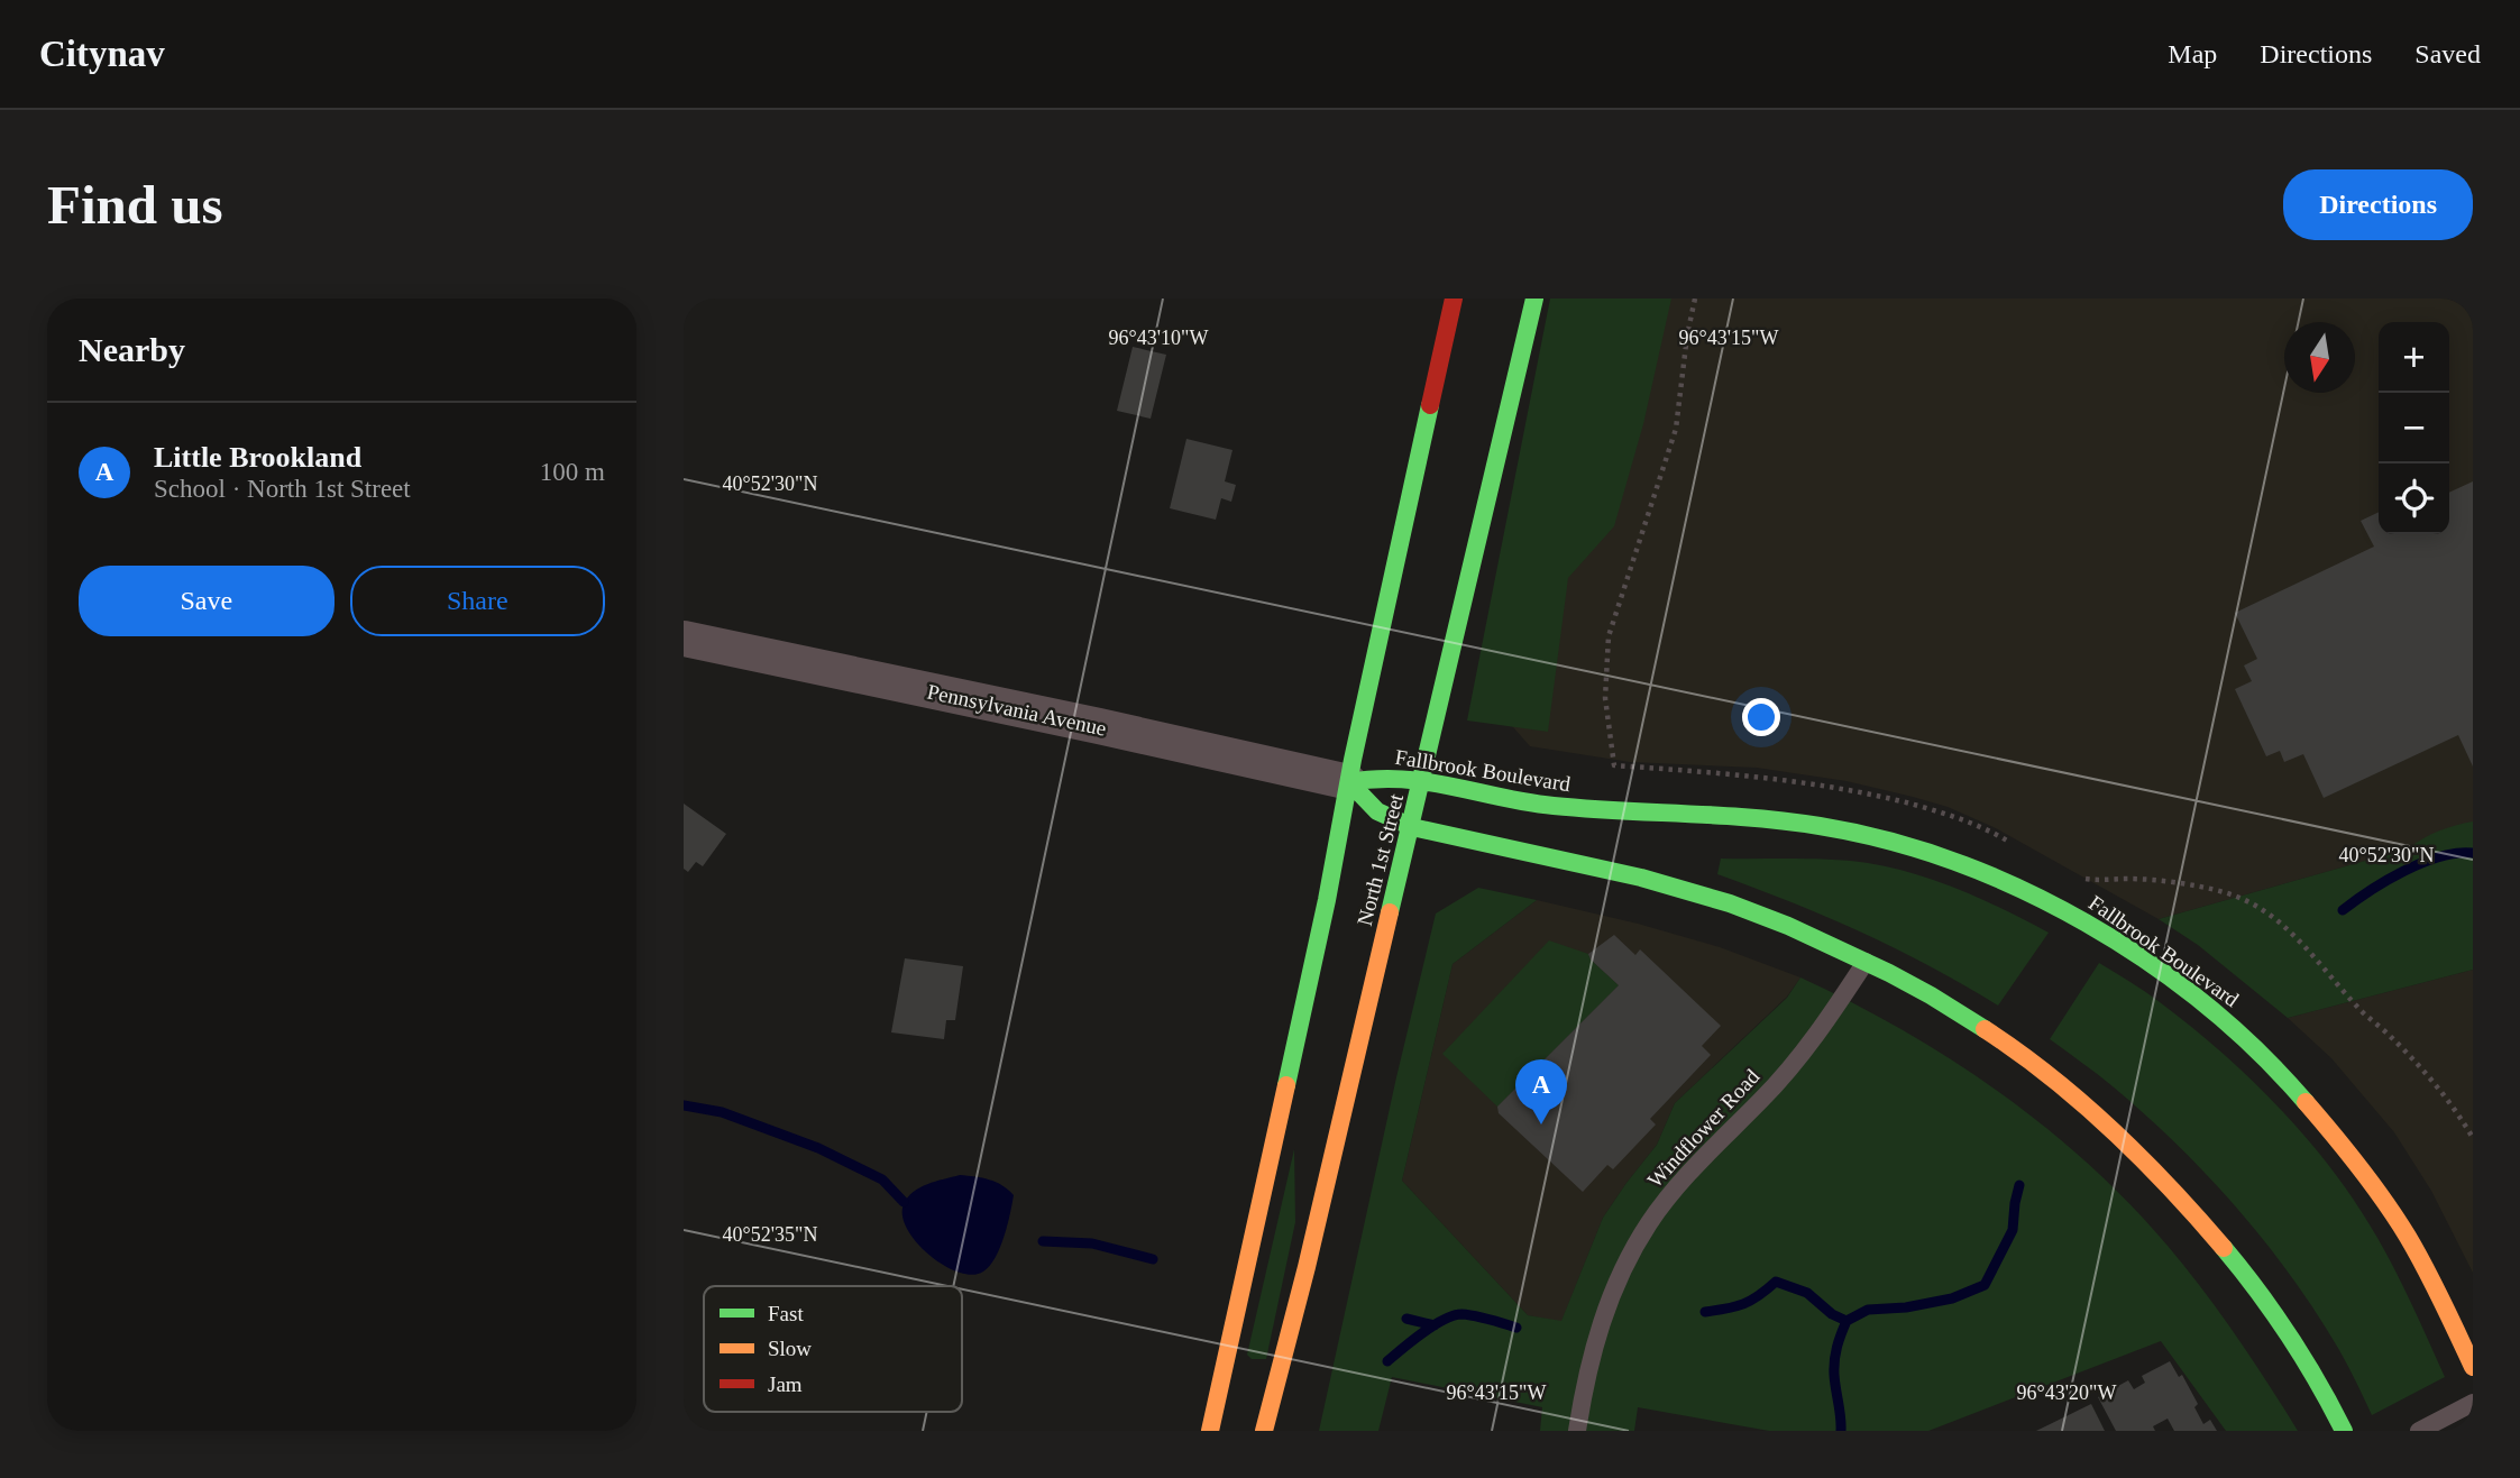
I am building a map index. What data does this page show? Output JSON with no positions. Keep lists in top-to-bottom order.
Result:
{
  "streets": {
    "street": ["Pennsylvania Avenue", "Fallbrook Boulevard", "North 1st Street"],
    "lane": ["Windflower Road"]
  },
  "crossings": [
    ["Pennsylvania Avenue", "Fallbrook Boulevard"],
    ["Pennsylvania Avenue", "North 1st Street"],
    ["Fallbrook Boulevard", "North 1st Street"]
  ],
  "legend": ["Fast", "Slow", "Jam"],
  "north": "bottom",
  "page": {
    "header": "Citynav",
    "nav": ["Map", "Directions", "Saved"],
    "buttons": [
      "Directions",
      ["Save", "Share"]
    ],
    "title": "Find us",
    "heading": "Nearby",
    "map_buttons": ["+", "−"],
    "list": [
      {
        "mark": "A",
        "name": "Little Brookland",
        "note": "School · North 1st Street",
        "value": "100 m"
      }
    ],
    "pins": "A"
  },
  "coordinates": [
    "96°43'10\"W",
    "96°43'15\"W",
    "40°52'30\"N",
    "40°52'35\"N",
    "96°43'20\"W"
  ]
}
